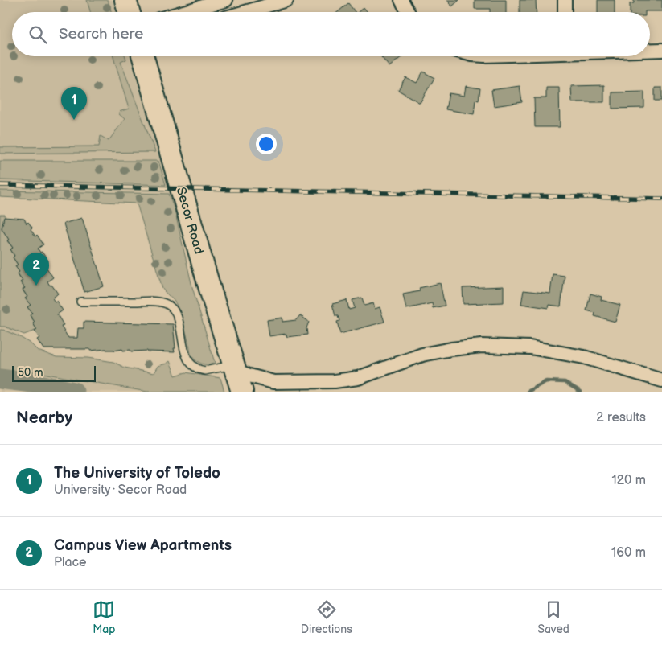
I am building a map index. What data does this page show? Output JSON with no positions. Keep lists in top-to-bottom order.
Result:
{
  "streets": {
    "main road": ["Secor Road"]
  },
  "scale_bar": "50 m",
  "page": {
    "search": "Search here",
    "pins": ["1", "2"],
    "scale": "50 m",
    "heading": ["Nearby", "2 results"],
    "list": [
      {
        "mark": "1",
        "name": "The University of Toledo",
        "note": "University · Secor Road",
        "value": "120 m"
      },
      {
        "mark": "2",
        "name": "Campus View Apartments",
        "note": "Place",
        "value": "160 m"
      }
    ],
    "nav": ["Map", "Directions", "Saved"]
  }
}
